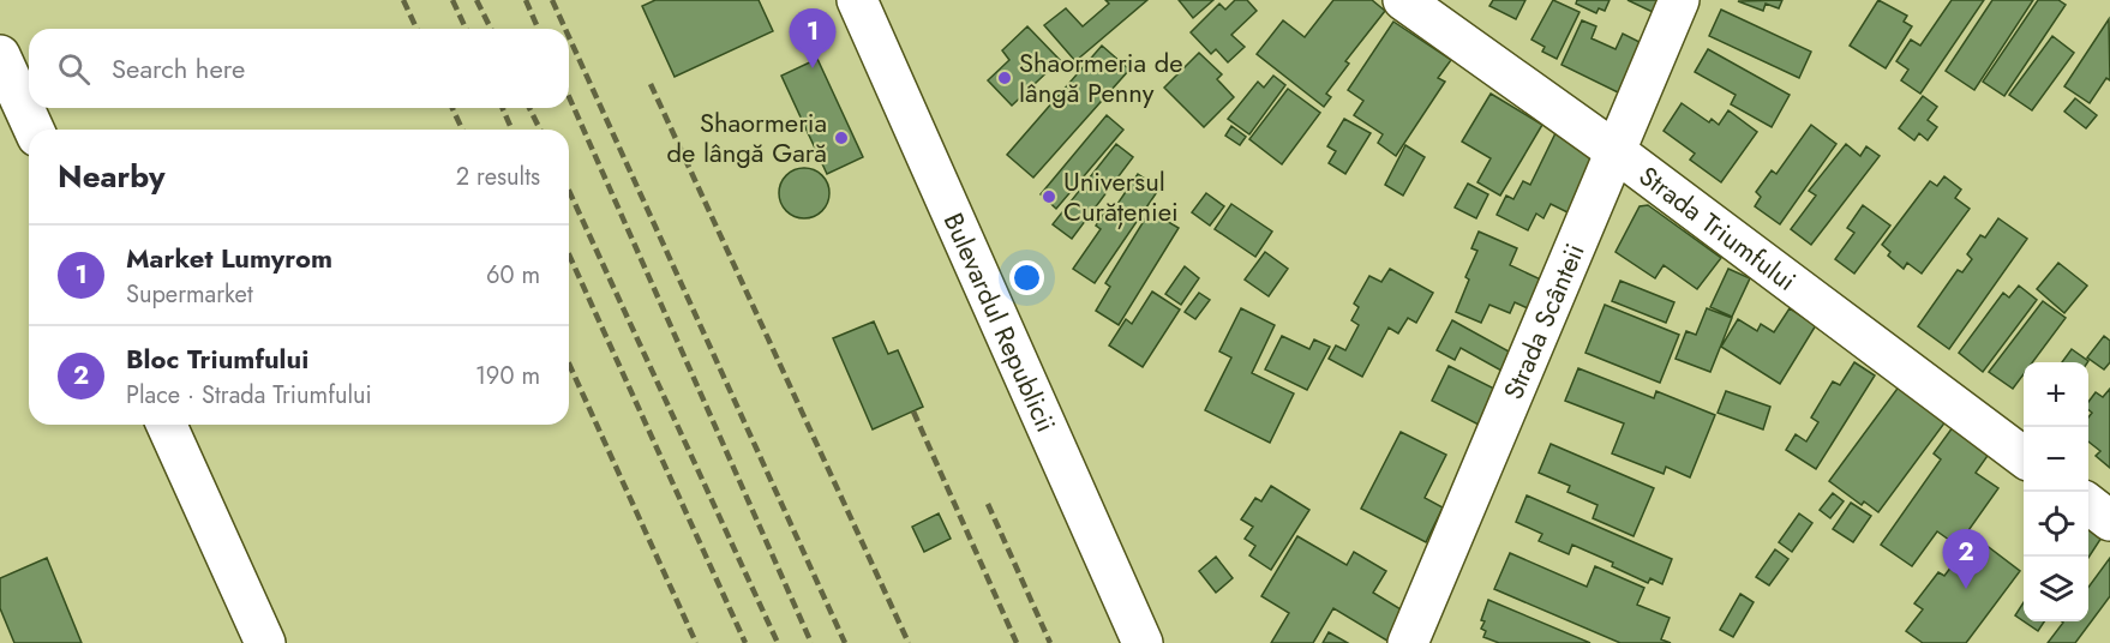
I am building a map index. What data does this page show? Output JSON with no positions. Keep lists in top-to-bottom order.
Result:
{
  "streets": {
    "street": ["Strada Triumfului", "Bulevardul Republicii", "Strada Scânteii"]
  },
  "crossings": [
    ["Strada Triumfului", "Strada Scânteii"]
  ],
  "places": ["Shaormeria de lângă Penny", "Shaormeria de lângă Gară", "Universul Curățeniei"],
  "page": {
    "pins": ["1", "2"],
    "search": "Search here",
    "heading": ["Nearby", "2 results"],
    "list": [
      {
        "mark": "1",
        "name": "Market Lumyrom",
        "note": "Supermarket",
        "value": "60 m"
      },
      {
        "mark": "2",
        "name": "Bloc Triumfului",
        "note": "Place · Strada Triumfului",
        "value": "190 m"
      }
    ],
    "map_buttons": ["+", "−"]
  }
}
